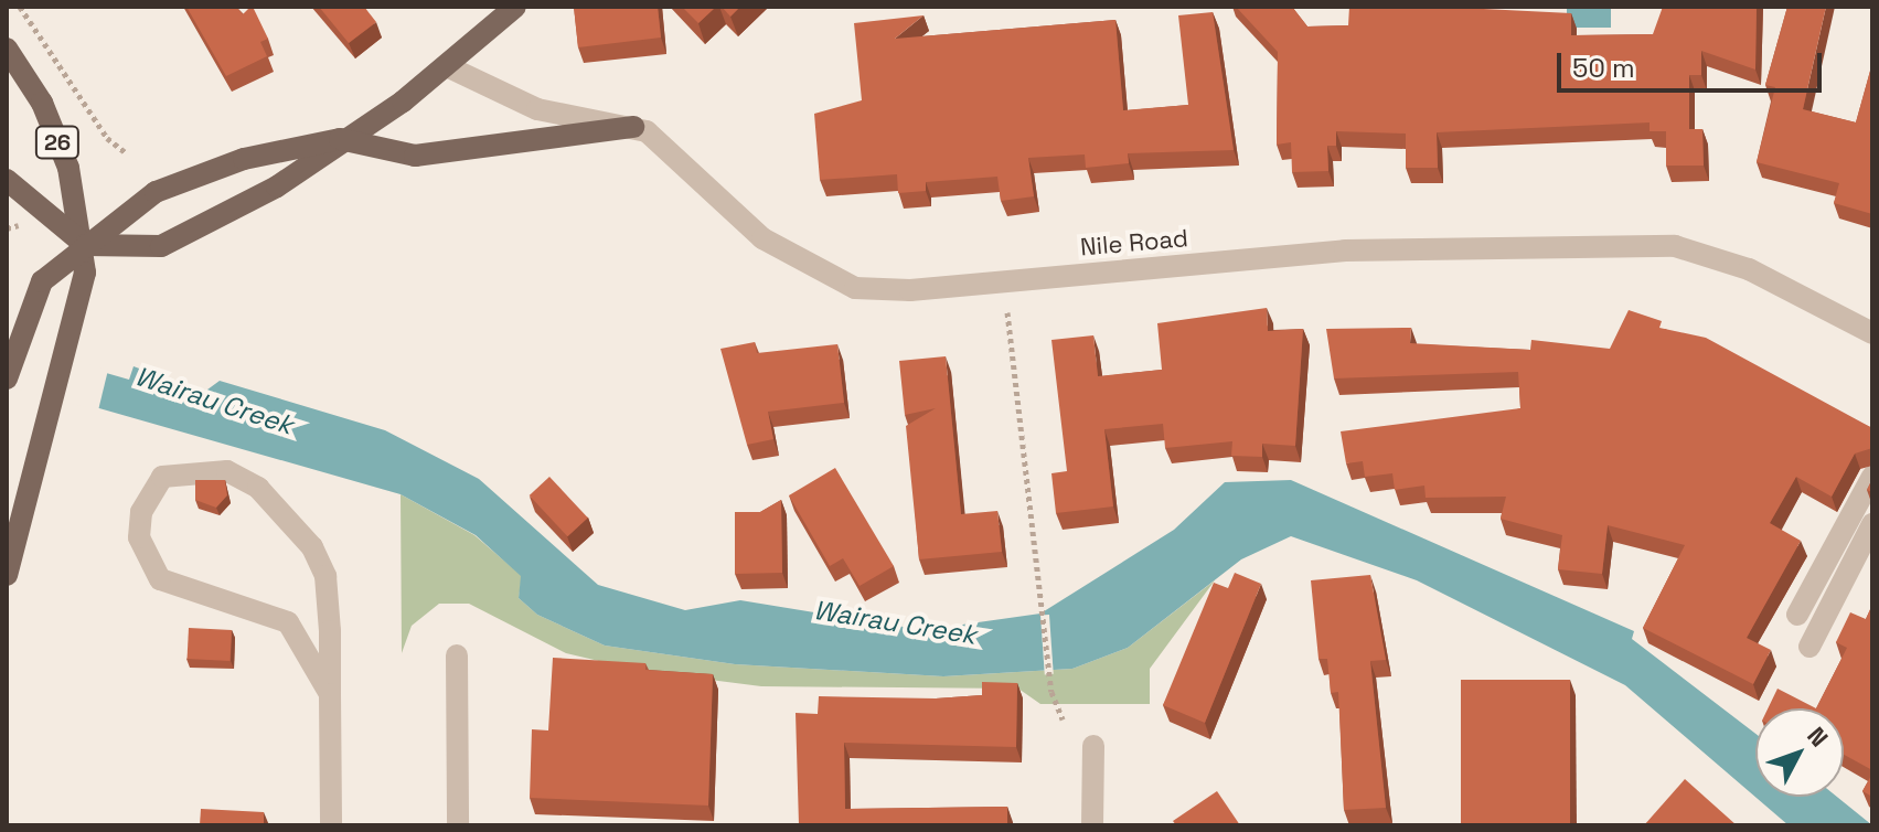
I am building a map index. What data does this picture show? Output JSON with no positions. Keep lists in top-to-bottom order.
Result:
{
  "streets": {
    "main road": ["26"],
    "street": ["Nile Road"]
  },
  "water": ["Wairau Creek"],
  "scale_bar": "50 m",
  "north": "top right"
}
